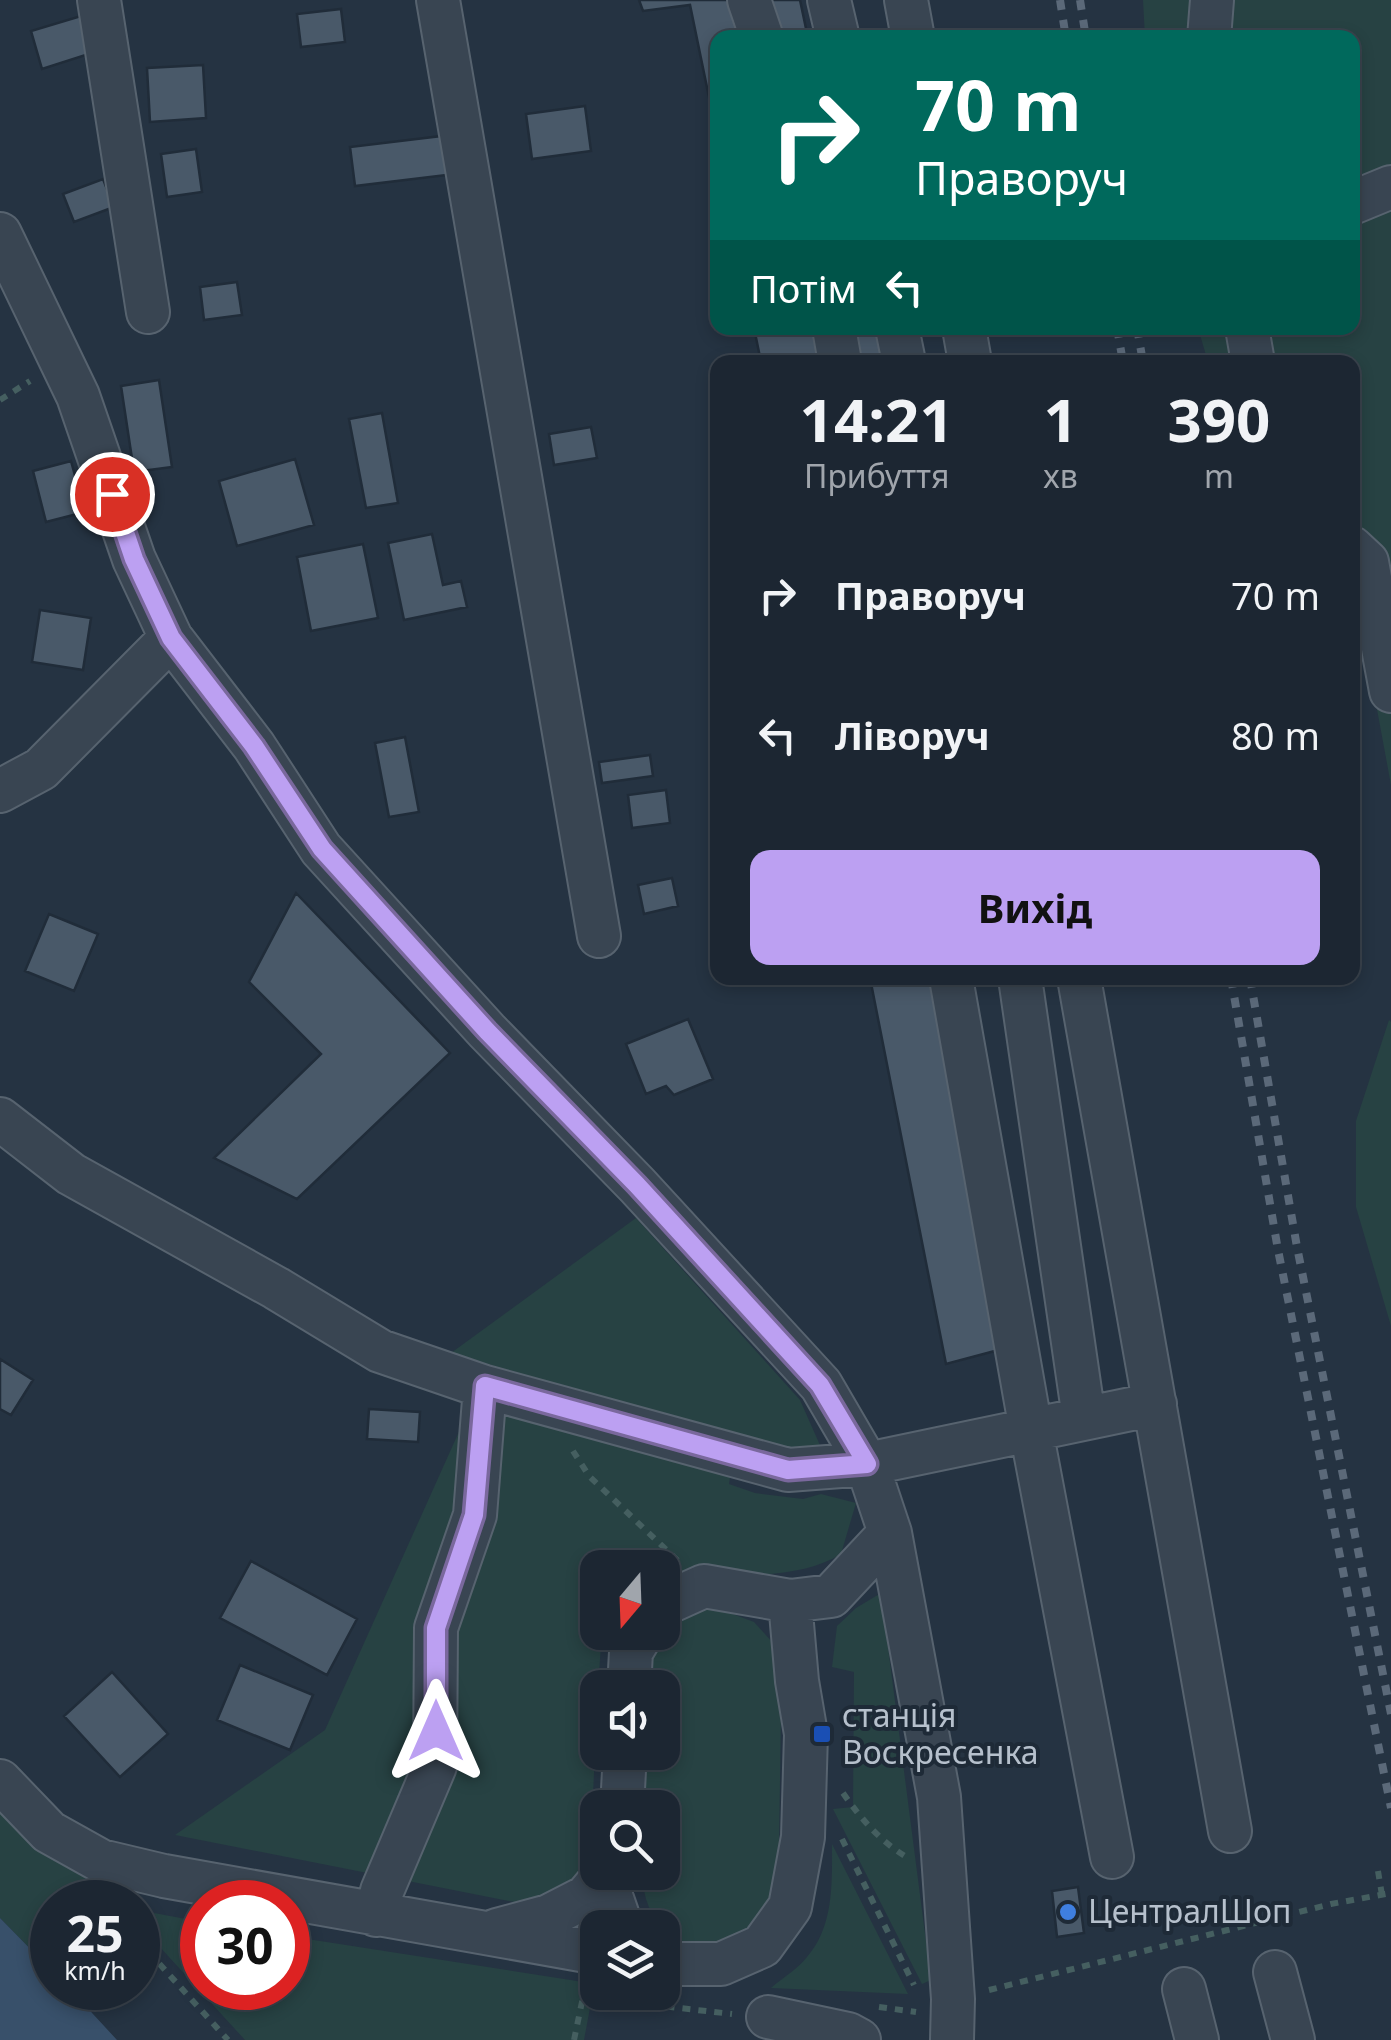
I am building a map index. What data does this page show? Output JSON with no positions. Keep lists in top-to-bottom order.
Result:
{
  "places": {
    "transit": ["станція Воскресенка"],
    "other": ["ЦентралШоп"]
  },
  "north": "bottom",
  "page": {
    "turn": ["70 m", "Праворуч"],
    "then": "Потім",
    "eta": [
      "14:21",
      "Прибуття",
      "1",
      "хв",
      "390",
      "m"
    ],
    "list": [
      {
        "name": "Праворуч",
        "value": "70 m"
      },
      {
        "name": "Ліворуч",
        "value": "80 m"
      }
    ],
    "buttons": "Вихід",
    "speed": "25 km/h",
    "limit": "30"
  }
}
